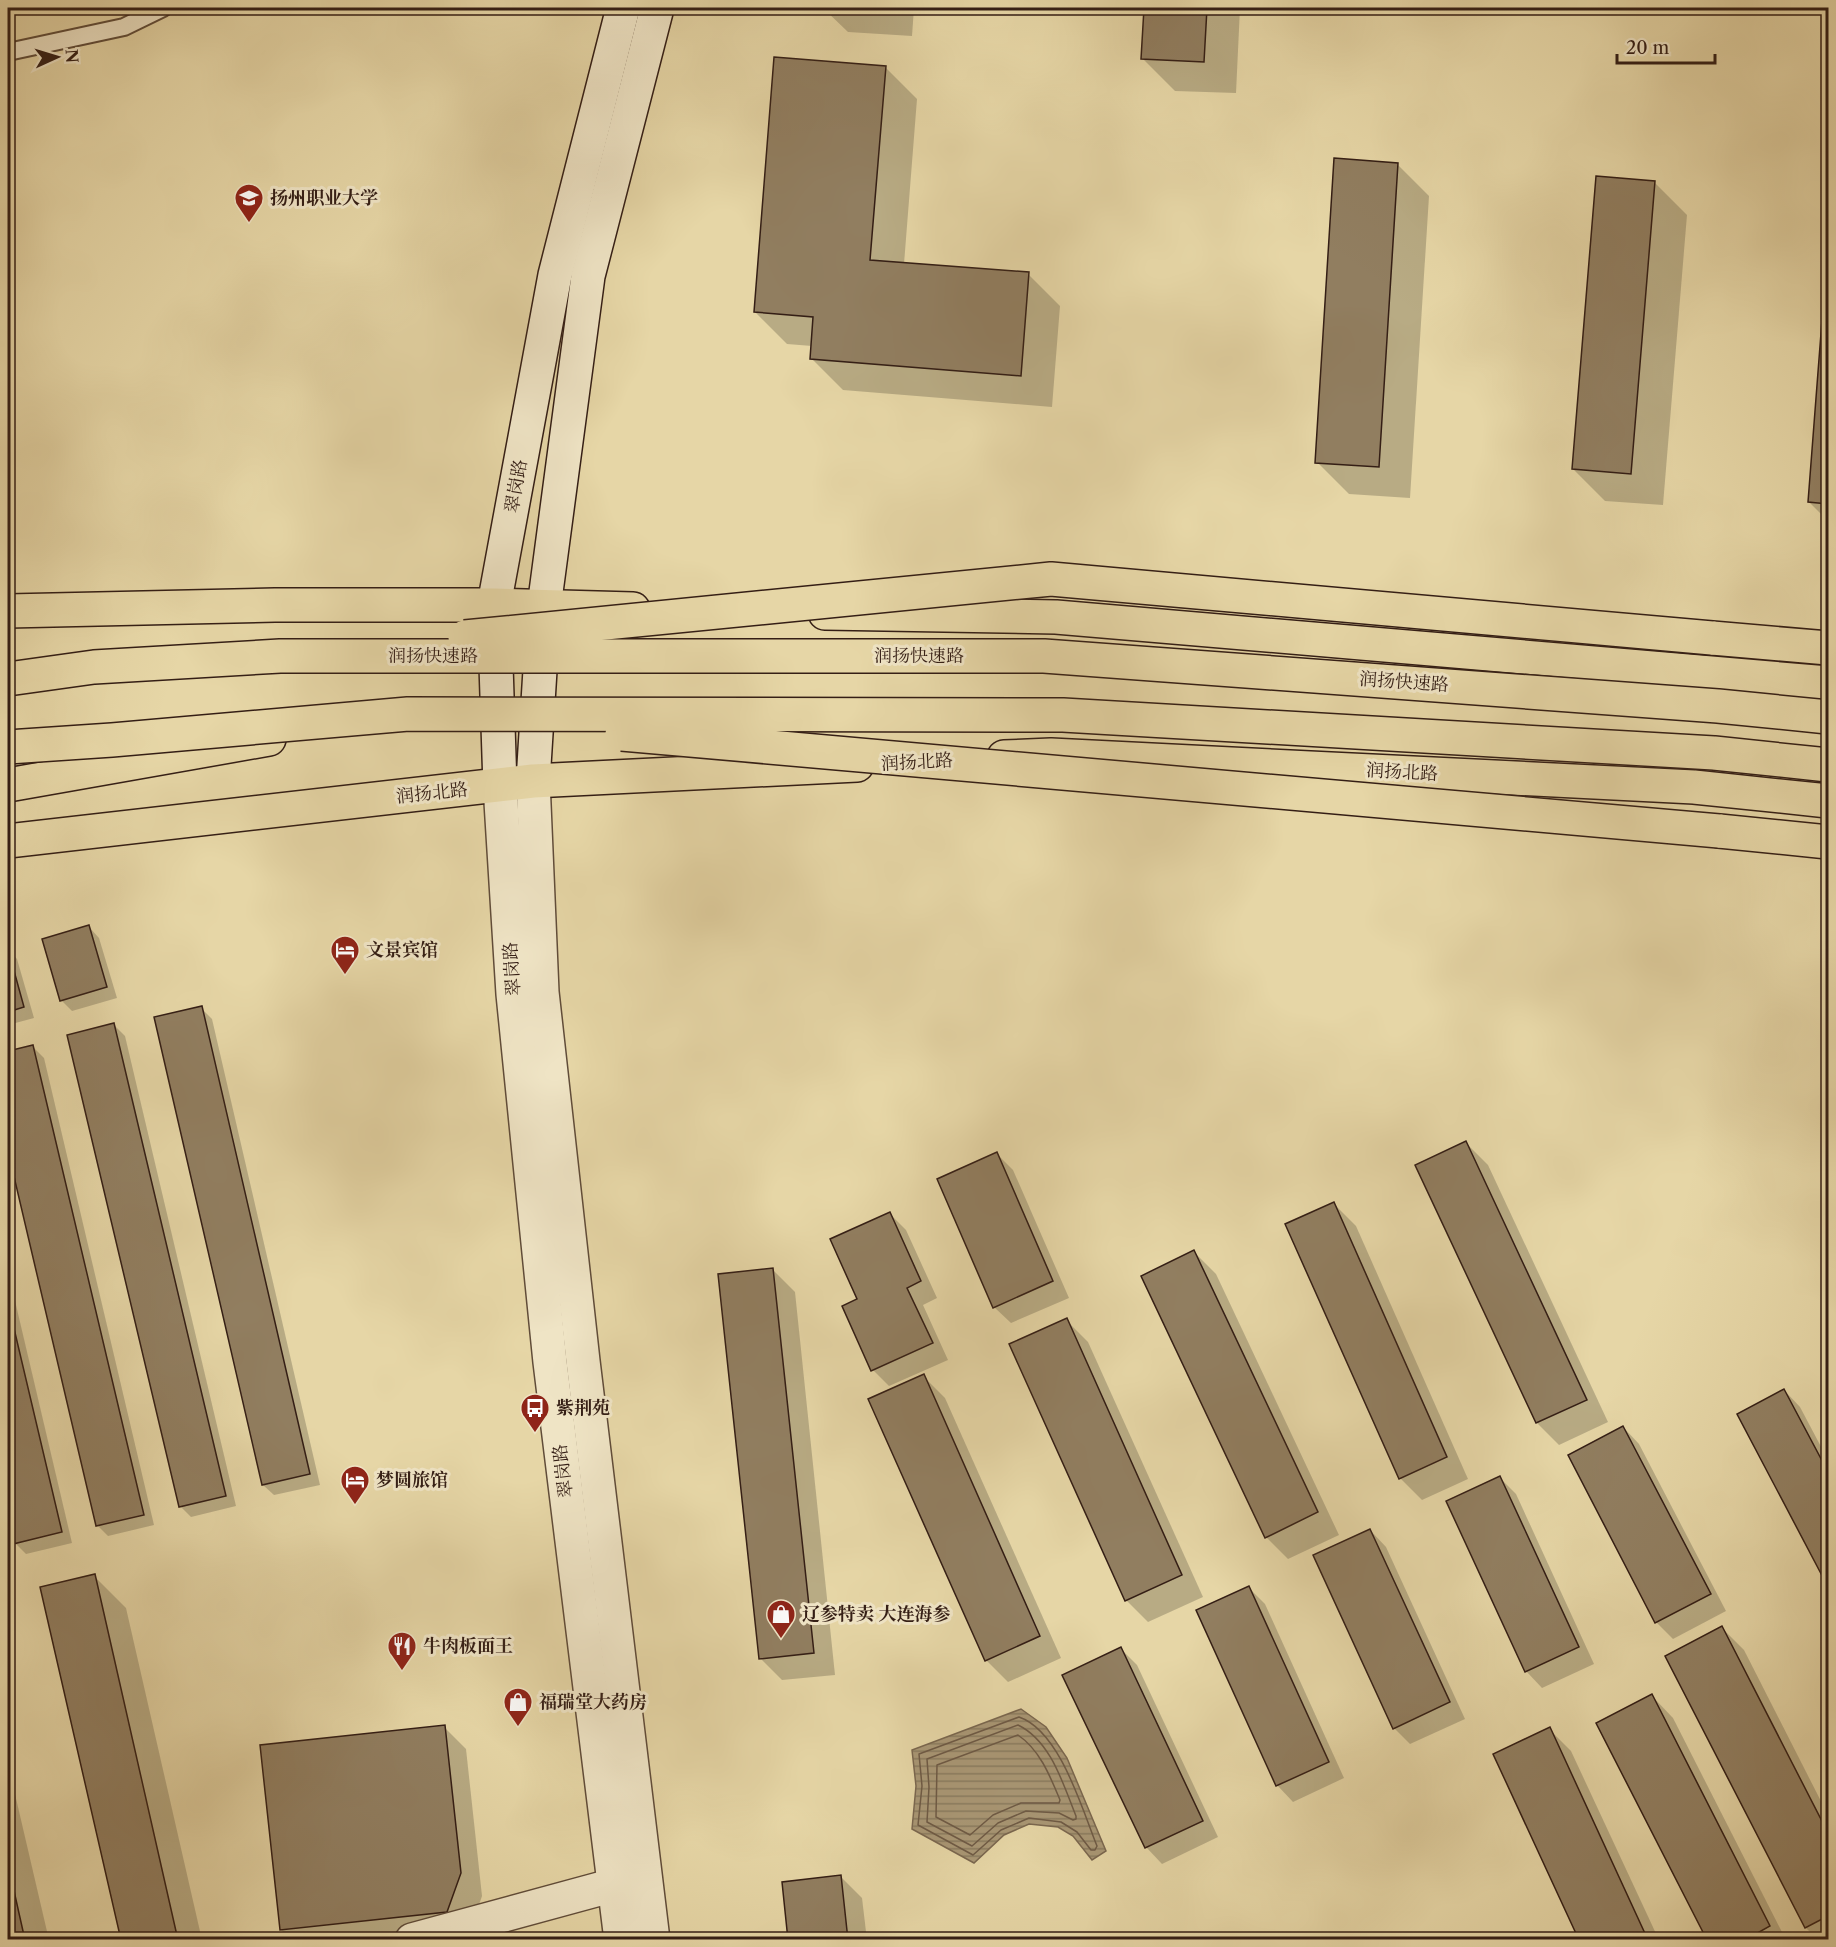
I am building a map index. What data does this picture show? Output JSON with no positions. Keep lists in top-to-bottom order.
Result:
{
  "streets": {
    "main road": ["润扬快速路", "润扬北路"],
    "street": ["翠岗路"]
  },
  "crossings": [
    ["翠岗路", "润扬北路"]
  ],
  "places": {
    "school or university": ["扬州职业大学"],
    "hotel": ["文景宾馆", "梦圆旅馆"],
    "bus stop": ["紫荆苑"],
    "shop": ["辽参特卖 大连海参", "福瑞堂大药房"],
    "restaurant": ["牛肉板面王"]
  },
  "scale_bar": "20 m",
  "north": "right"
}
